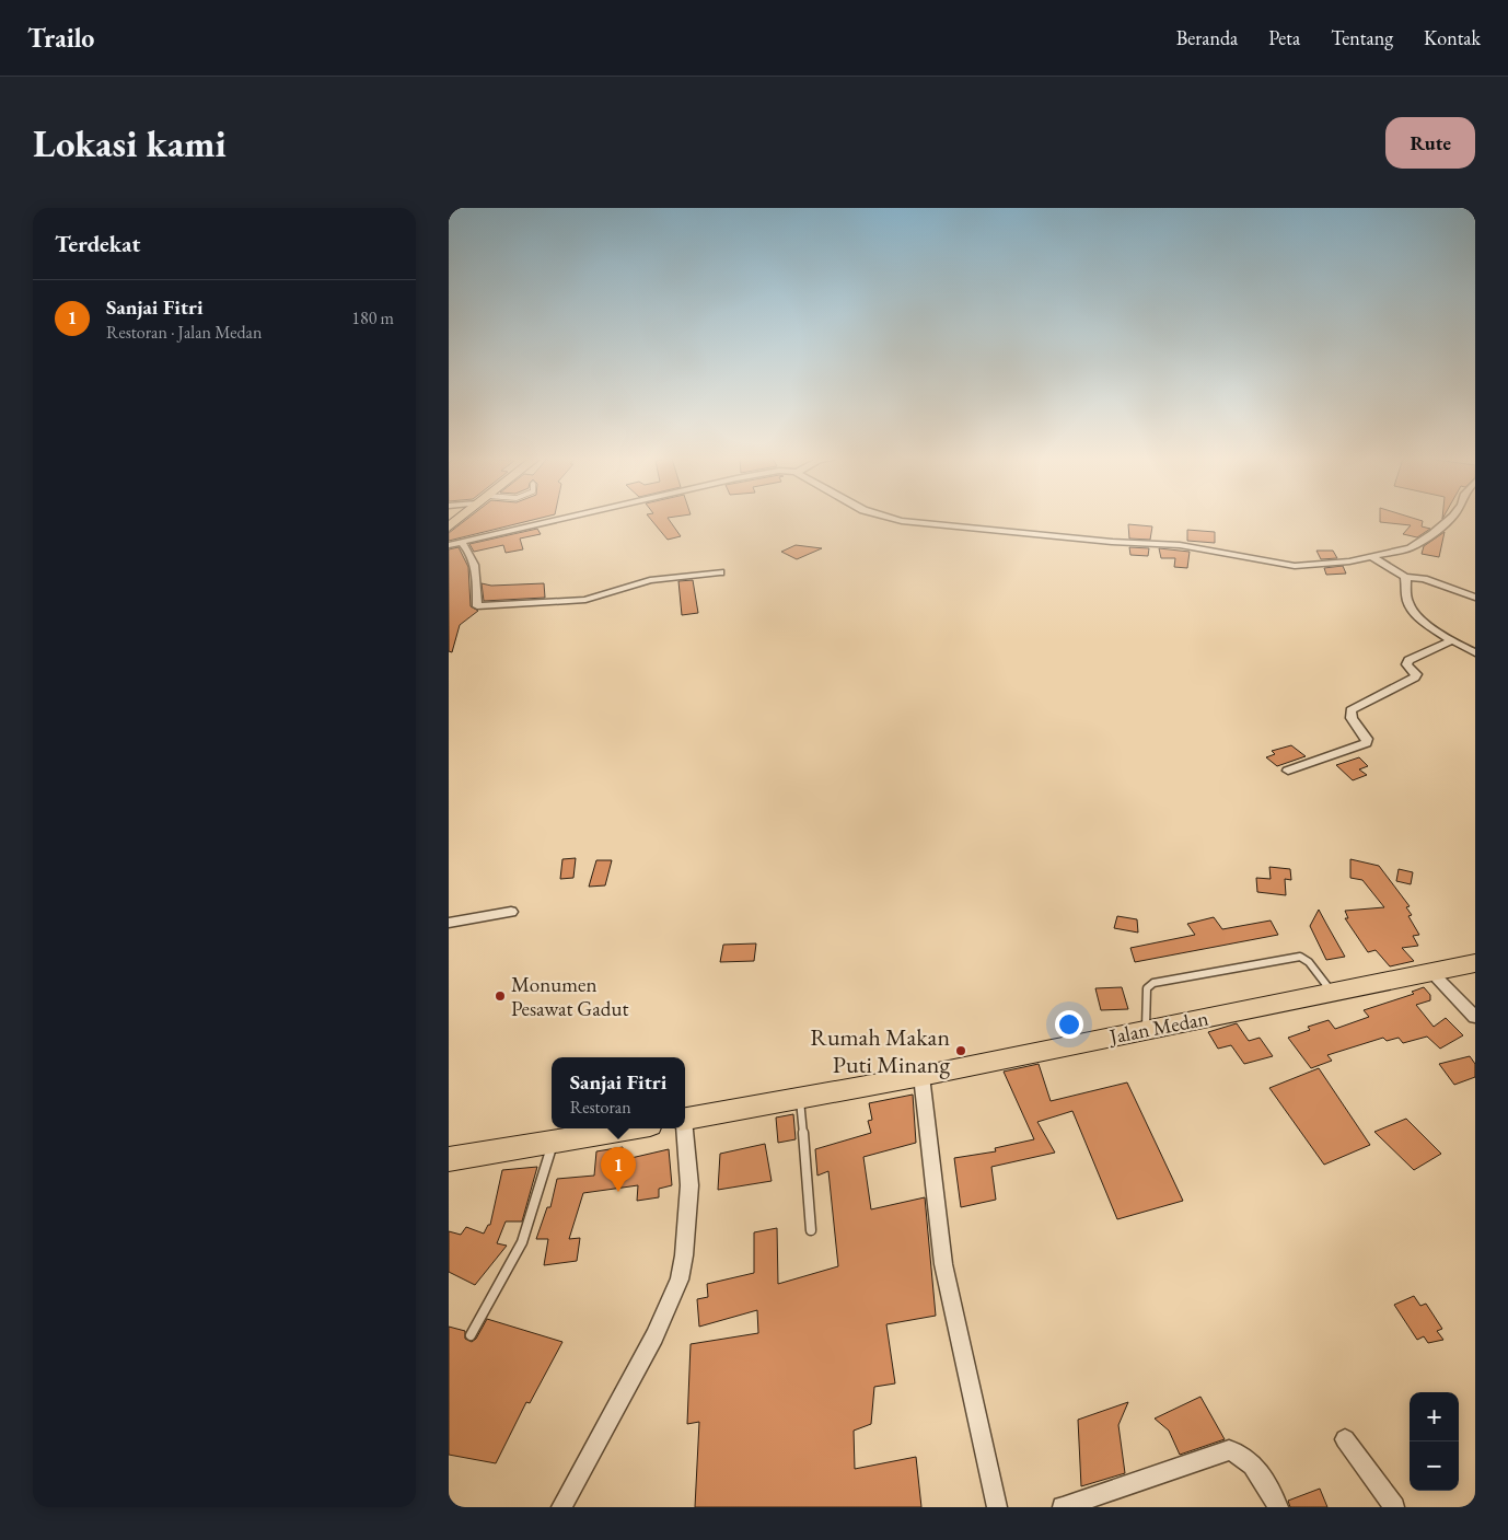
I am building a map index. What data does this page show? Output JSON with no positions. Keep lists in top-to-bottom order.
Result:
{
  "streets": {
    "highway": ["Jalan Medan"]
  },
  "places": ["Monumen Pesawat Gadut", "Rumah Makan Puti Minang"],
  "page": {
    "header": "Trailo",
    "nav": [
      "Beranda",
      "Peta",
      "Tentang",
      "Kontak"
    ],
    "buttons": "Rute",
    "title": "Lokasi kami",
    "heading": "Terdekat",
    "list": [
      {
        "mark": "1",
        "name": "Sanjai Fitri",
        "note": "Restoran · Jalan Medan",
        "value": "180 m"
      }
    ],
    "popup": ["Sanjai Fitri", "Restoran"],
    "pins": "1",
    "map_buttons": ["+", "−"]
  }
}
